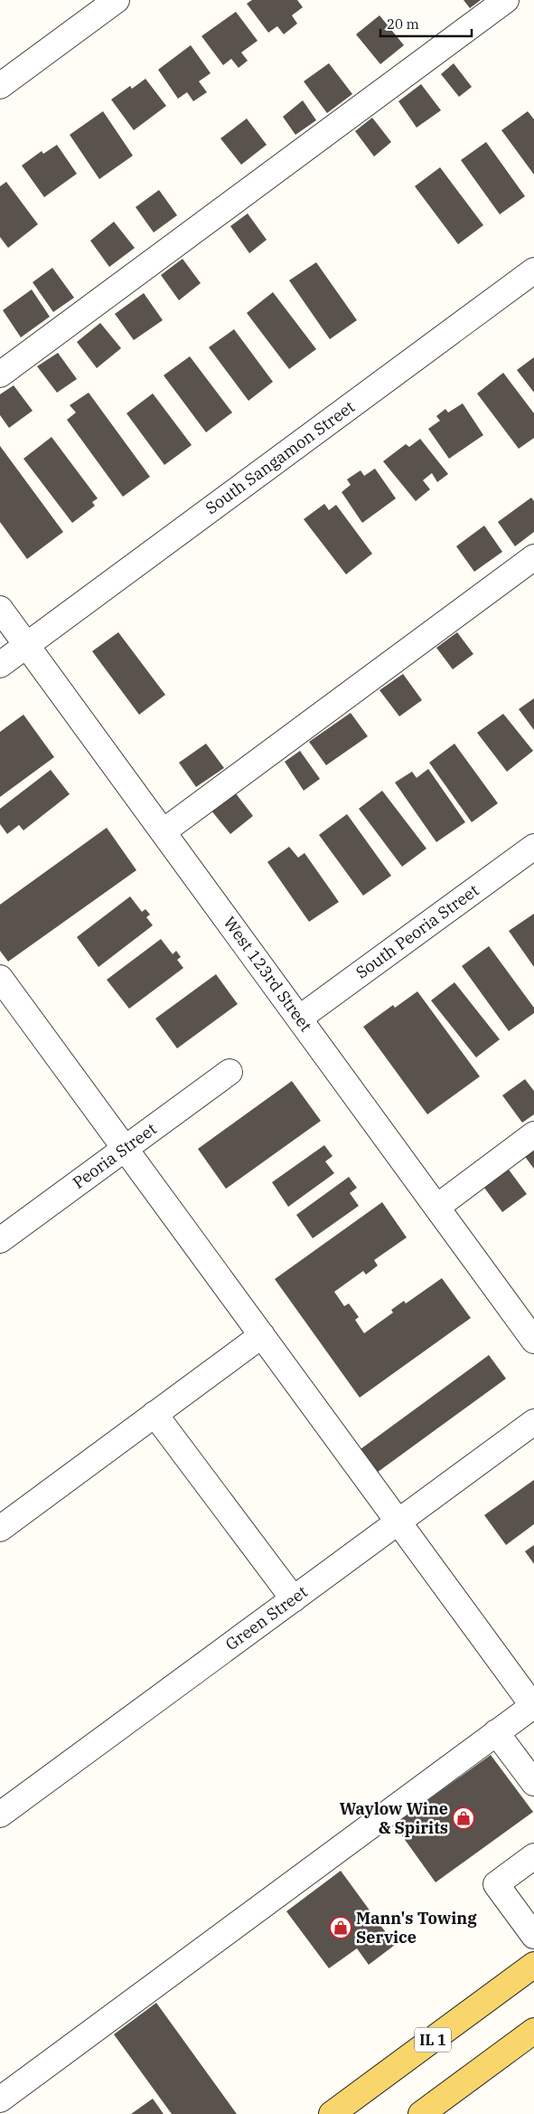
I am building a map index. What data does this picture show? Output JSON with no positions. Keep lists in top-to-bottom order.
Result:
{
  "streets": {
    "main road": ["IL 1"],
    "street": [
      "South Sangamon Street",
      "South Peoria Street",
      "West 123rd Street",
      "Peoria Street",
      "Green Street"
    ]
  },
  "crossings": [
    ["South Sangamon Street", "West 123rd Street"],
    ["South Peoria Street", "West 123rd Street"]
  ],
  "places": {
    "shop": ["Waylow Wine & Spirits", "Mann's Towing Service"]
  },
  "scale_bar": "20 m"
}
